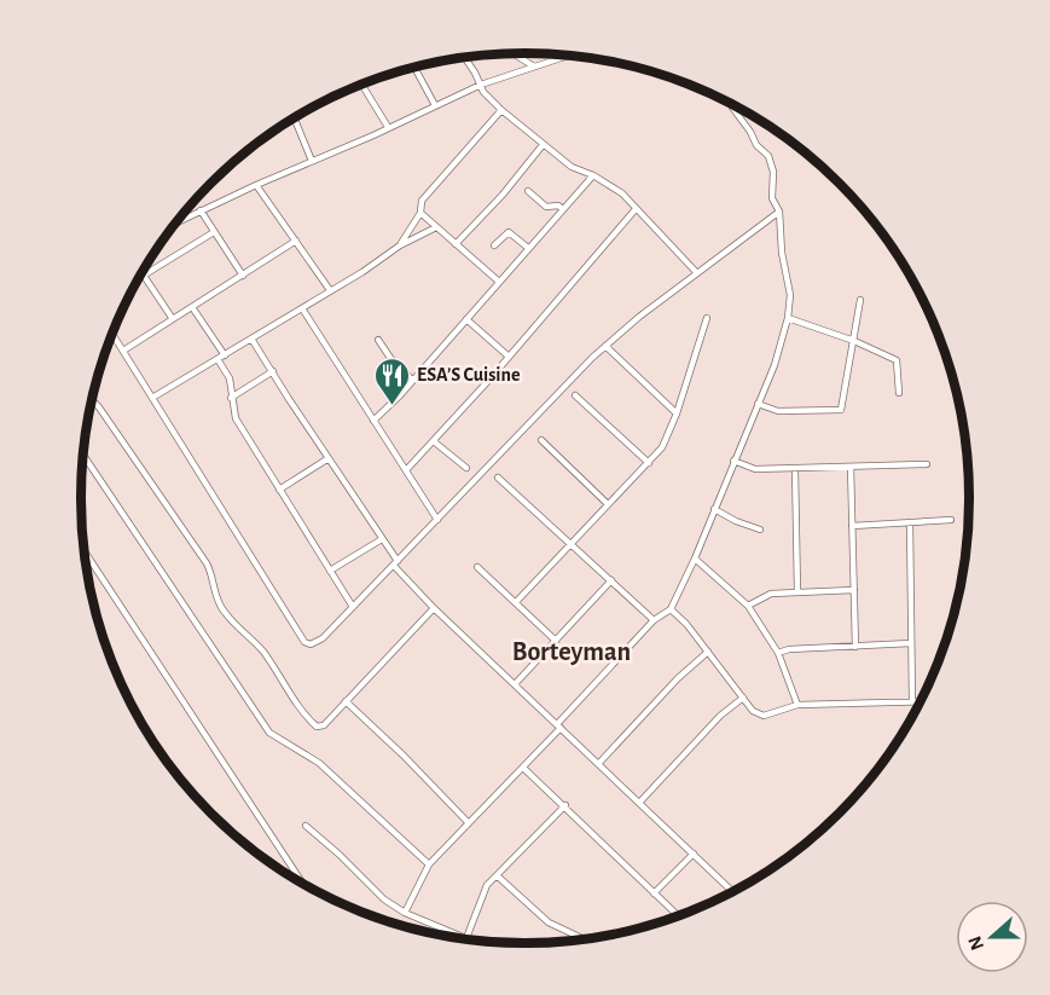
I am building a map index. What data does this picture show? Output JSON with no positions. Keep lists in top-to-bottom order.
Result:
{
  "districts": ["Borteyman"],
  "places": {
    "restaurant": ["ESA’S Cuisine"]
  },
  "north": "left"
}
